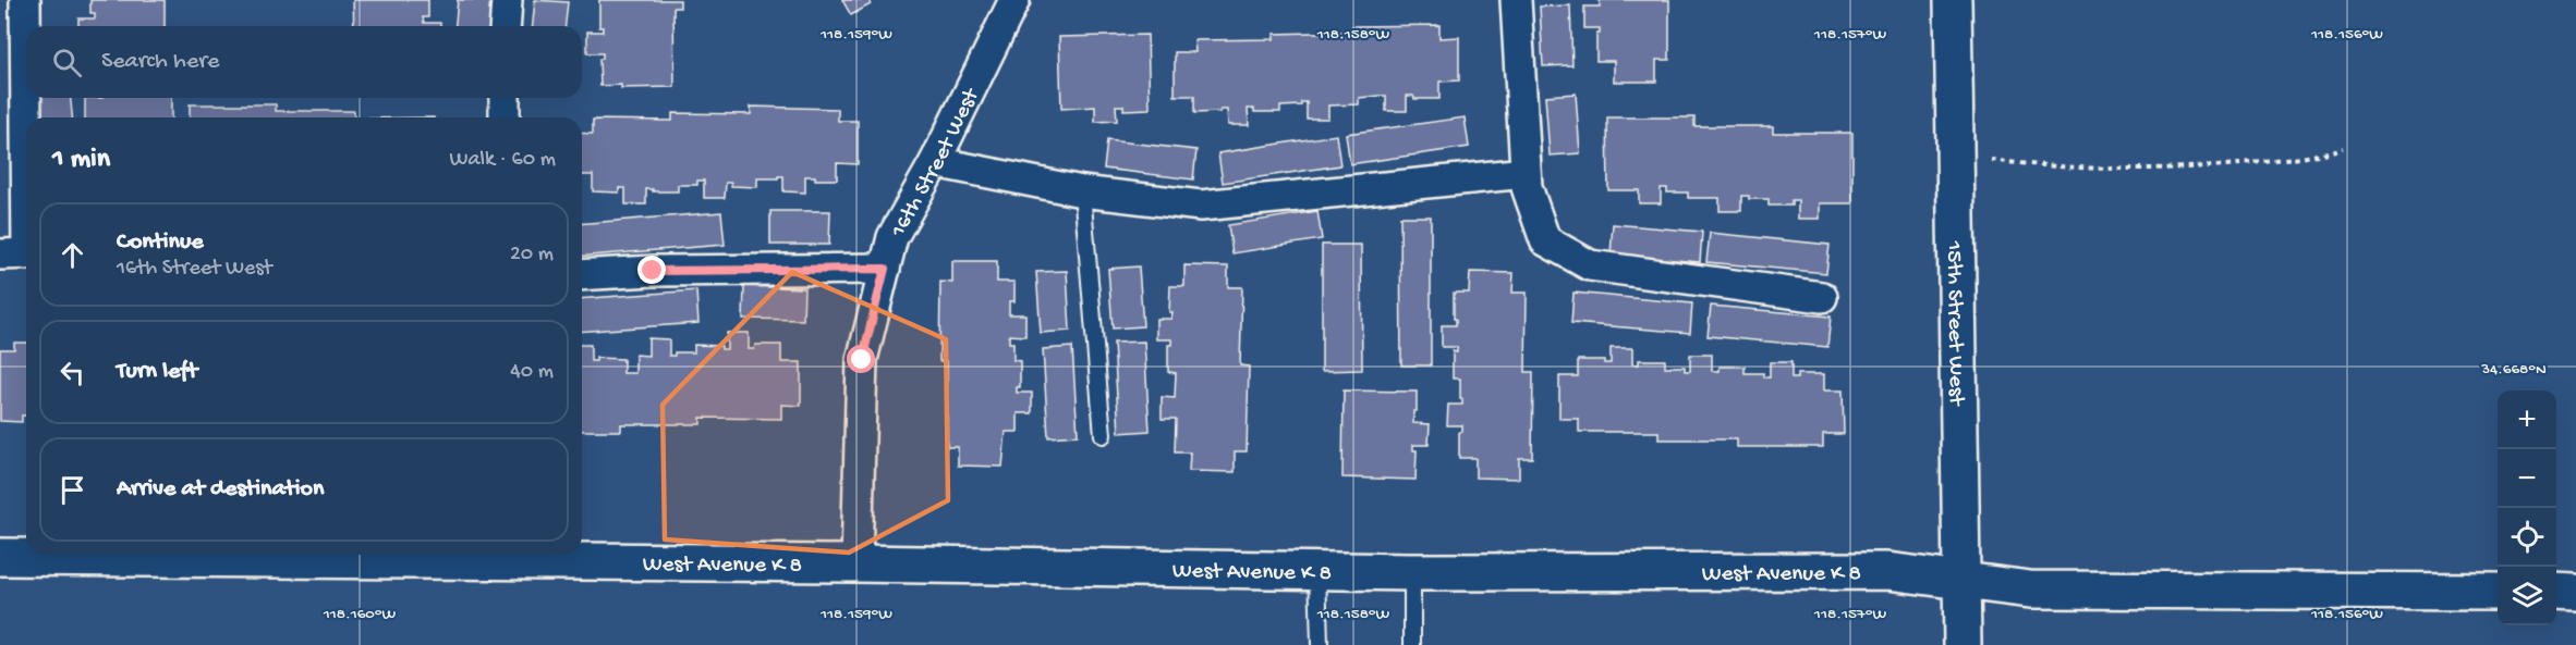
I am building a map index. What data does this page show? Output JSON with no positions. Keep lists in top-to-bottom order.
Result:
{
  "streets": {
    "street": ["16th Street West", "15th Street West", "West Avenue K 8"]
  },
  "crossings": [
    ["16th Street West", "West Avenue K 8"],
    ["15th Street West", "West Avenue K 8"]
  ],
  "page": {
    "search": "Search here",
    "heading": ["1 min", "Walk · 60 m"],
    "list": [
      ["Continue", "16th Street West", "20 m"],
      ["Turn left", "40 m"],
      "Arrive at destination"
    ],
    "map_buttons": ["+", "−"]
  },
  "coordinates": [
    "118.159°W",
    "118.158°W",
    "118.157°W",
    "118.156°W",
    "34.668°N",
    "118.160°W"
  ]
}
